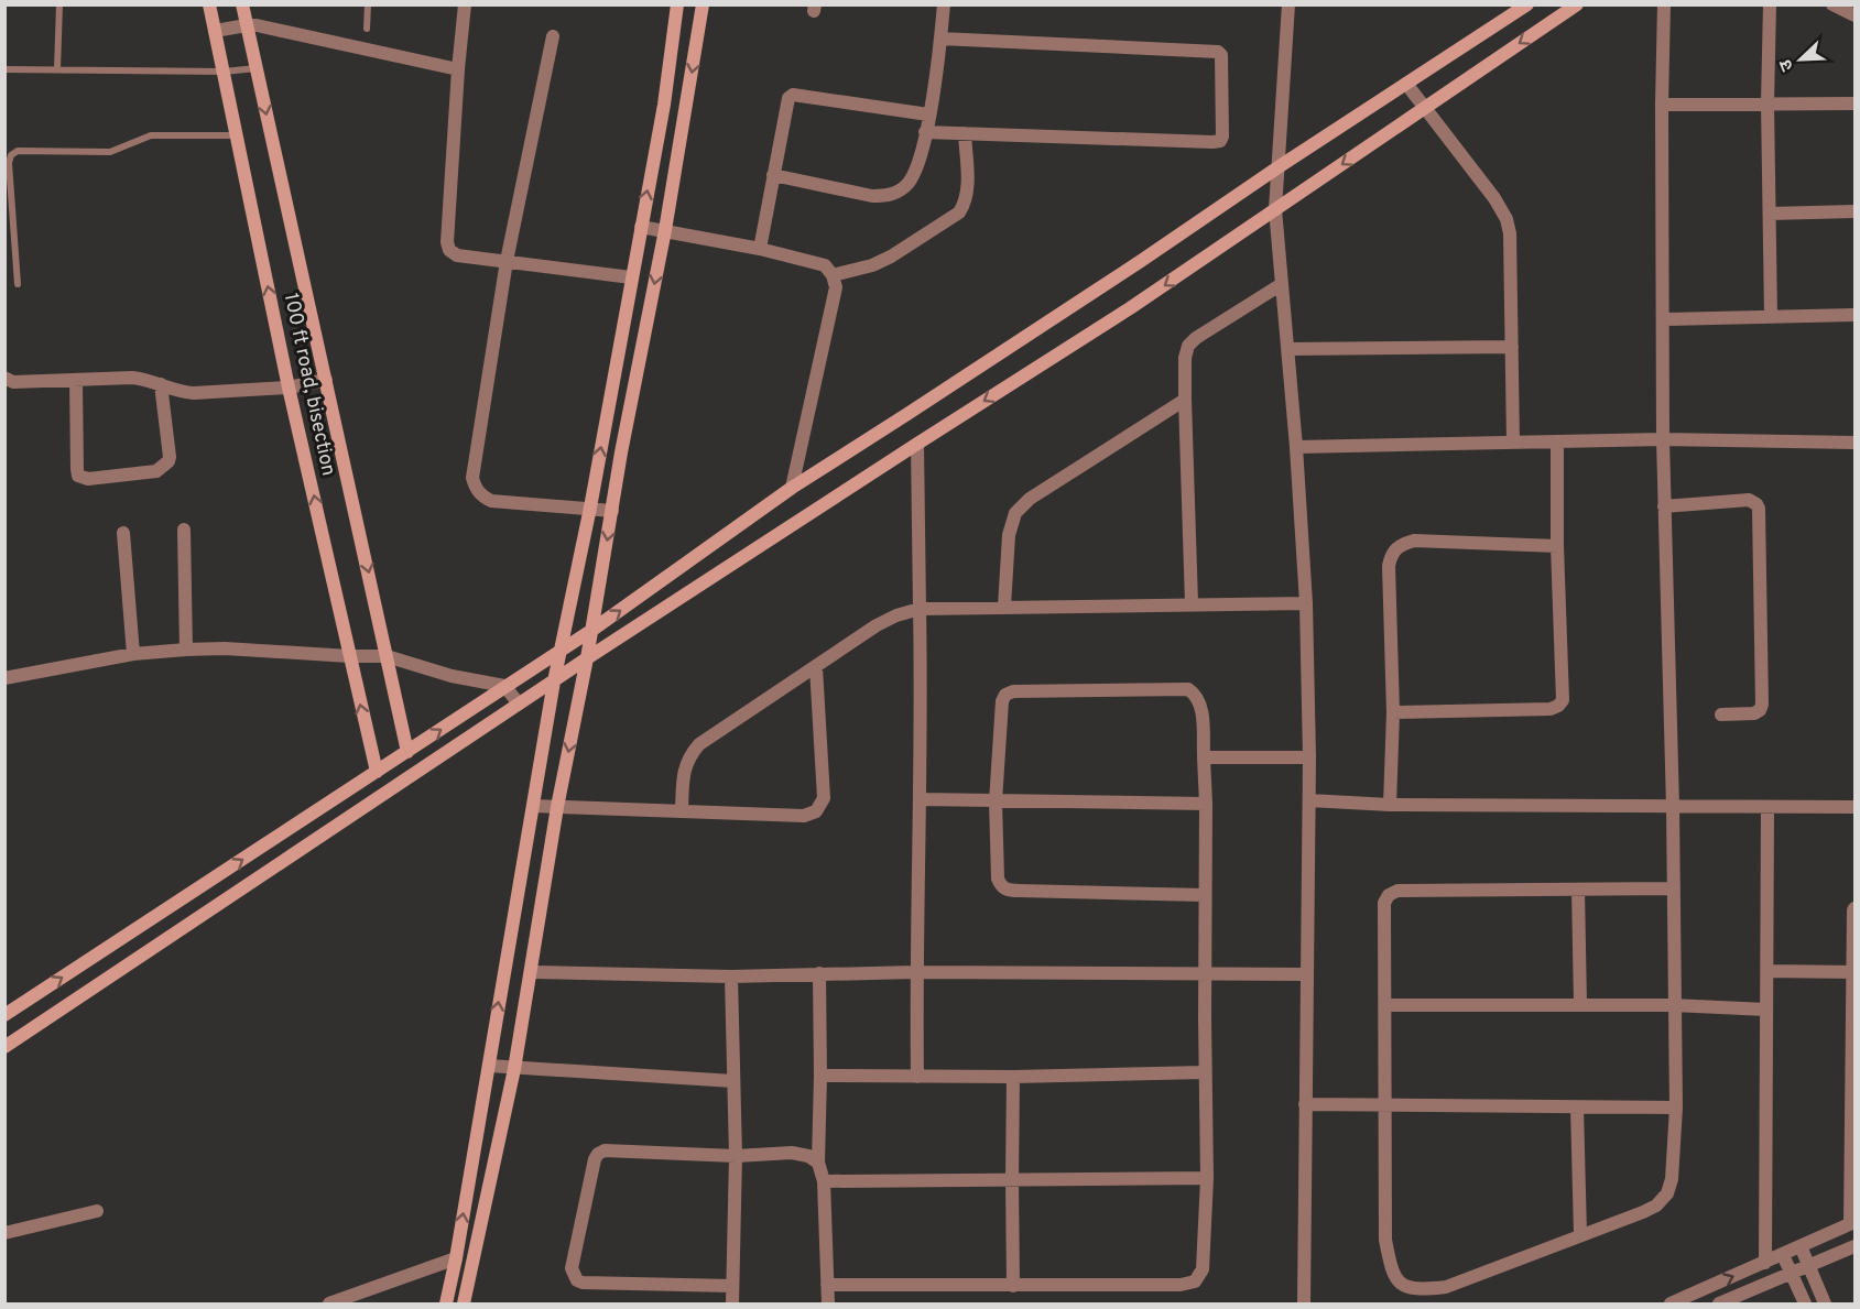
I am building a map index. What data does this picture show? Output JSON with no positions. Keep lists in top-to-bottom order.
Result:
{
  "streets": {
    "street": ["100 ft road, bisection"]
  },
  "north": "bottom left"
}
